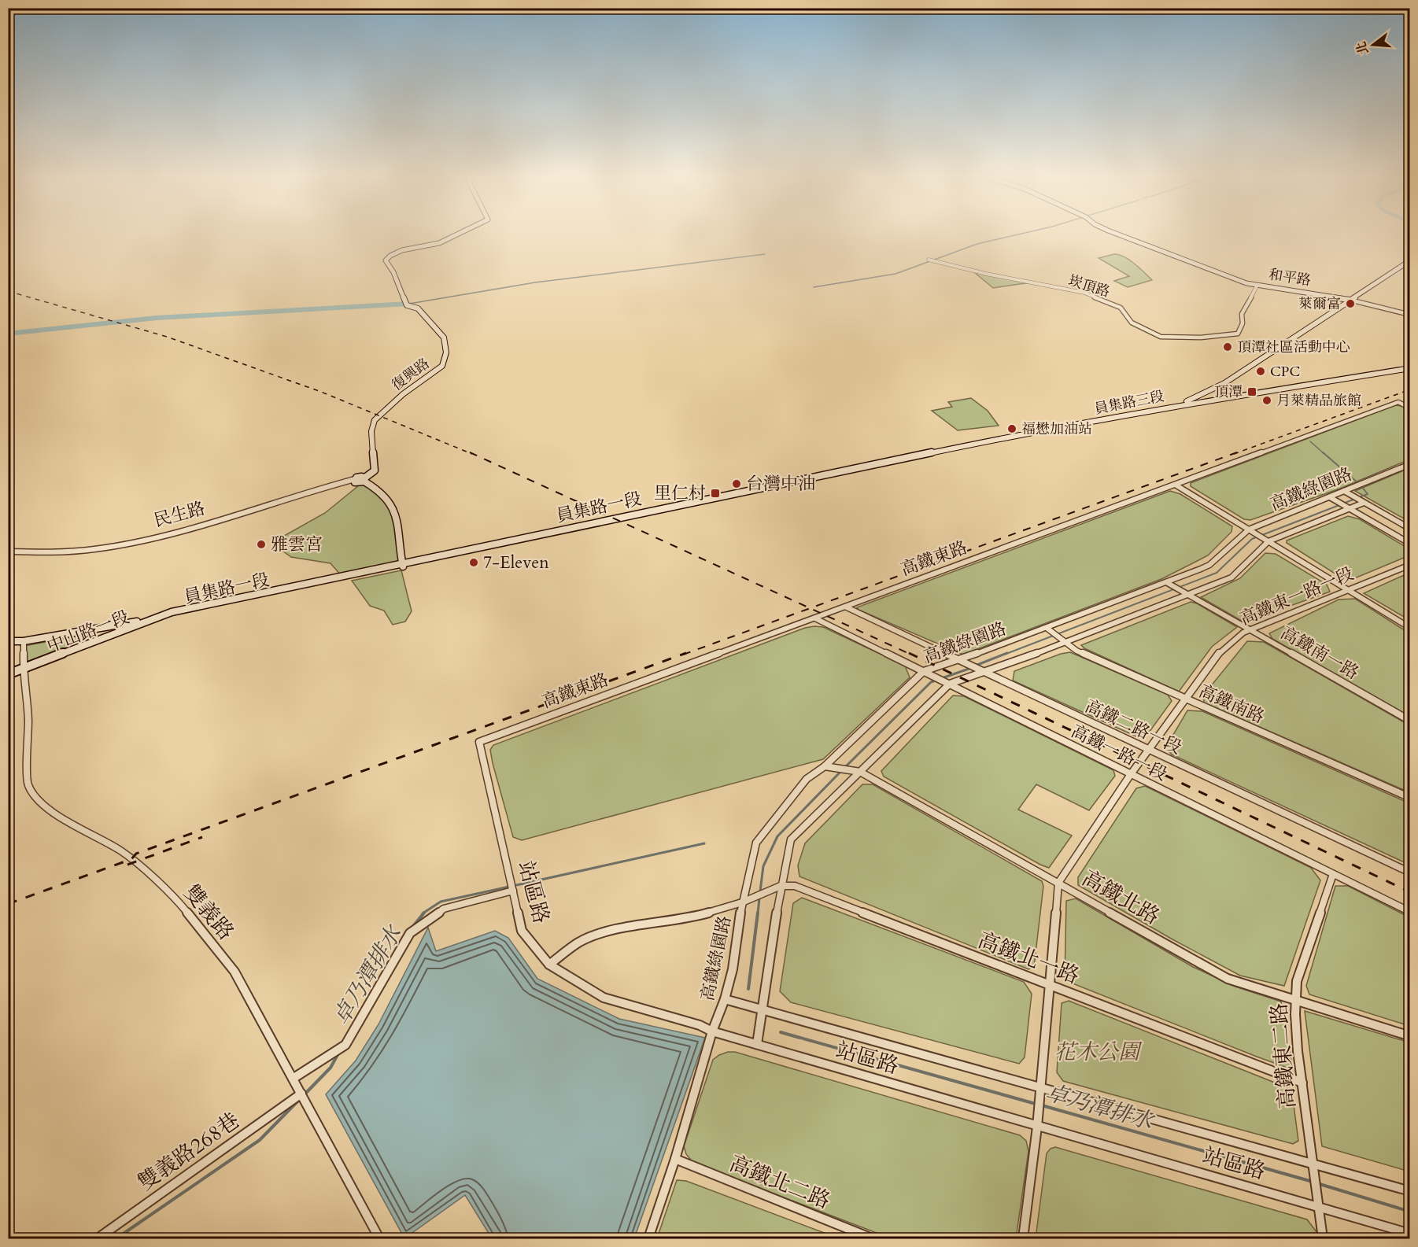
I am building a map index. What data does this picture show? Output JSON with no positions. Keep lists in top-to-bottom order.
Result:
{
  "streets": {
    "street": [
      "和平路",
      "崁頂路",
      "復興路",
      "員集路三段",
      "高鐵綠園路",
      "員集路一段",
      "民生路",
      "高鐵東路",
      "高鐵東一路一段",
      "中山路一段",
      "高鐵南一路",
      "高鐵南路",
      "高鐵二路一段",
      "高鐵一路一段",
      "站區路",
      "高鐵北路",
      "雙義路",
      "高鐵北一路",
      "高鐵東二路",
      "雙義路268巷",
      "高鐵北二路"
    ]
  },
  "crossings": [
    ["和平路", "崁頂路"],
    ["員集路三段", "員集路一段"],
    ["高鐵綠園路", "高鐵南一路"],
    ["高鐵綠園路", "高鐵南路"],
    ["高鐵綠園路", "高鐵二路一段"],
    ["高鐵綠園路", "高鐵一路一段"],
    ["高鐵綠園路", "站區路"],
    ["高鐵綠園路", "高鐵北路"],
    ["高鐵綠園路", "高鐵北一路"],
    ["高鐵綠園路", "高鐵北二路"],
    ["員集路一段", "中山路一段"],
    ["員集路一段", "雙義路"],
    ["高鐵東路", "高鐵二路一段"],
    ["高鐵東路", "高鐵一路一段"],
    ["高鐵東路", "站區路"],
    ["高鐵東一路一段", "高鐵南一路"],
    ["高鐵東一路一段", "高鐵南路"],
    ["高鐵東一路一段", "高鐵二路一段"],
    ["高鐵東一路一段", "高鐵一路一段"],
    ["高鐵東一路一段", "高鐵北路"],
    ["中山路一段", "雙義路"],
    ["高鐵一路一段", "高鐵東二路"],
    ["站區路", "高鐵東二路"],
    ["高鐵北路", "高鐵東二路"],
    ["雙義路", "雙義路268巷"],
    ["高鐵北一路", "高鐵東二路"]
  ],
  "water": ["卓乃潭排水"],
  "parks": ["花木公園"],
  "places": {
    "other": [
      "萊爾富",
      "頂潭社區活動中心",
      "CPC",
      "月萊精品旅館",
      "福懋加油站",
      "台灣中油",
      "雅雲宮",
      "7-Eleven"
    ],
    "transit": ["頂潭", "里仁村"]
  },
  "north": "left"
}
